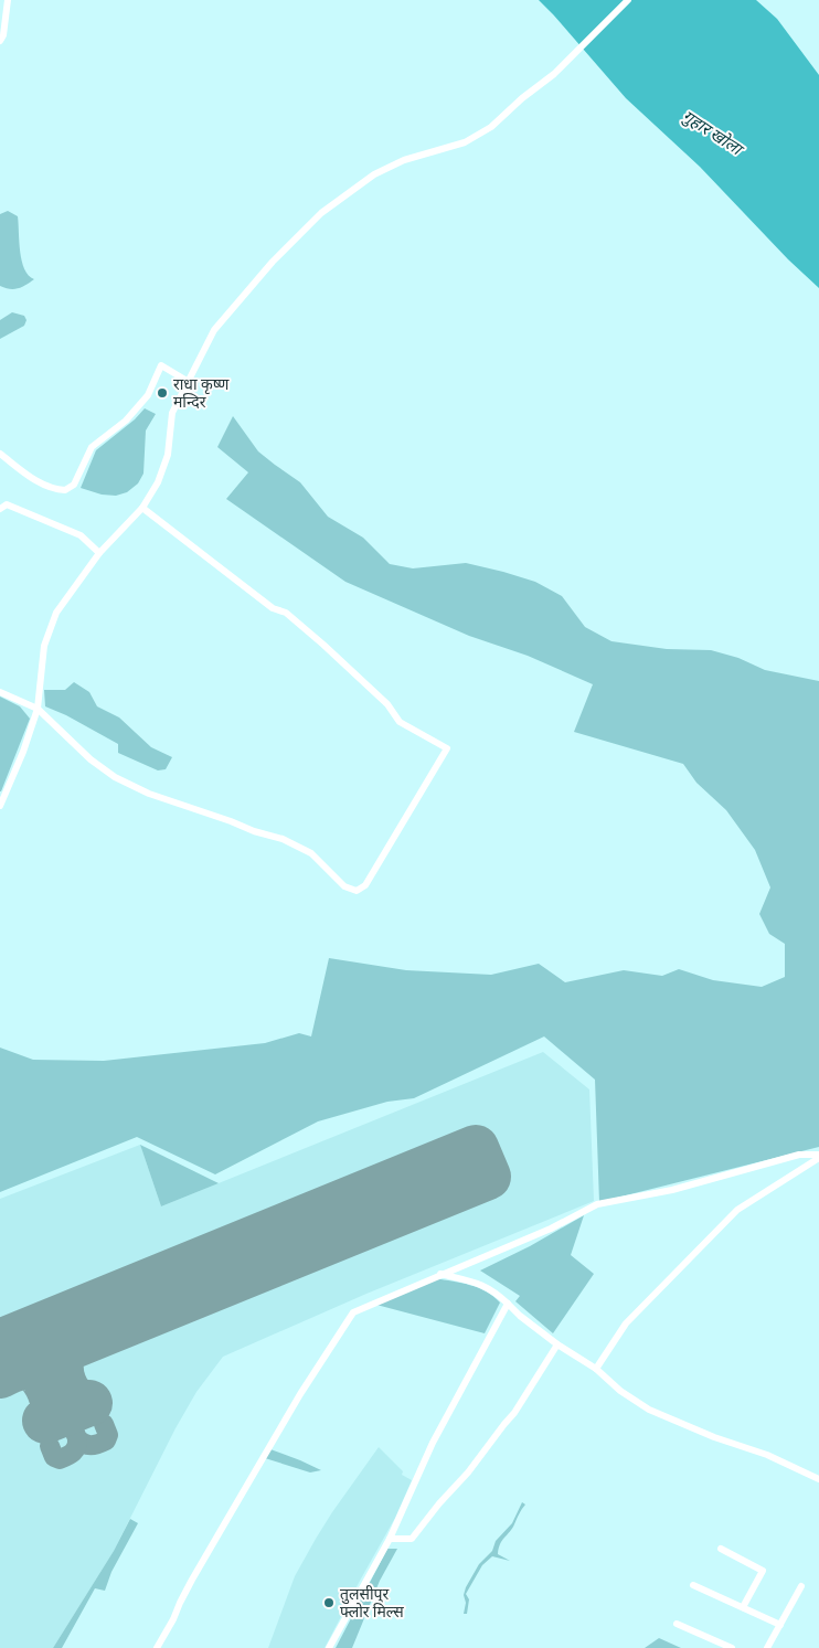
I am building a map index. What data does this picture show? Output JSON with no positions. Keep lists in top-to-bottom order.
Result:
{
  "water": ["गुहार खोला"],
  "places": ["राधा कृष्ण मन्दिर", "तुलसीपुर फ्लोर मिल्स"]
}
